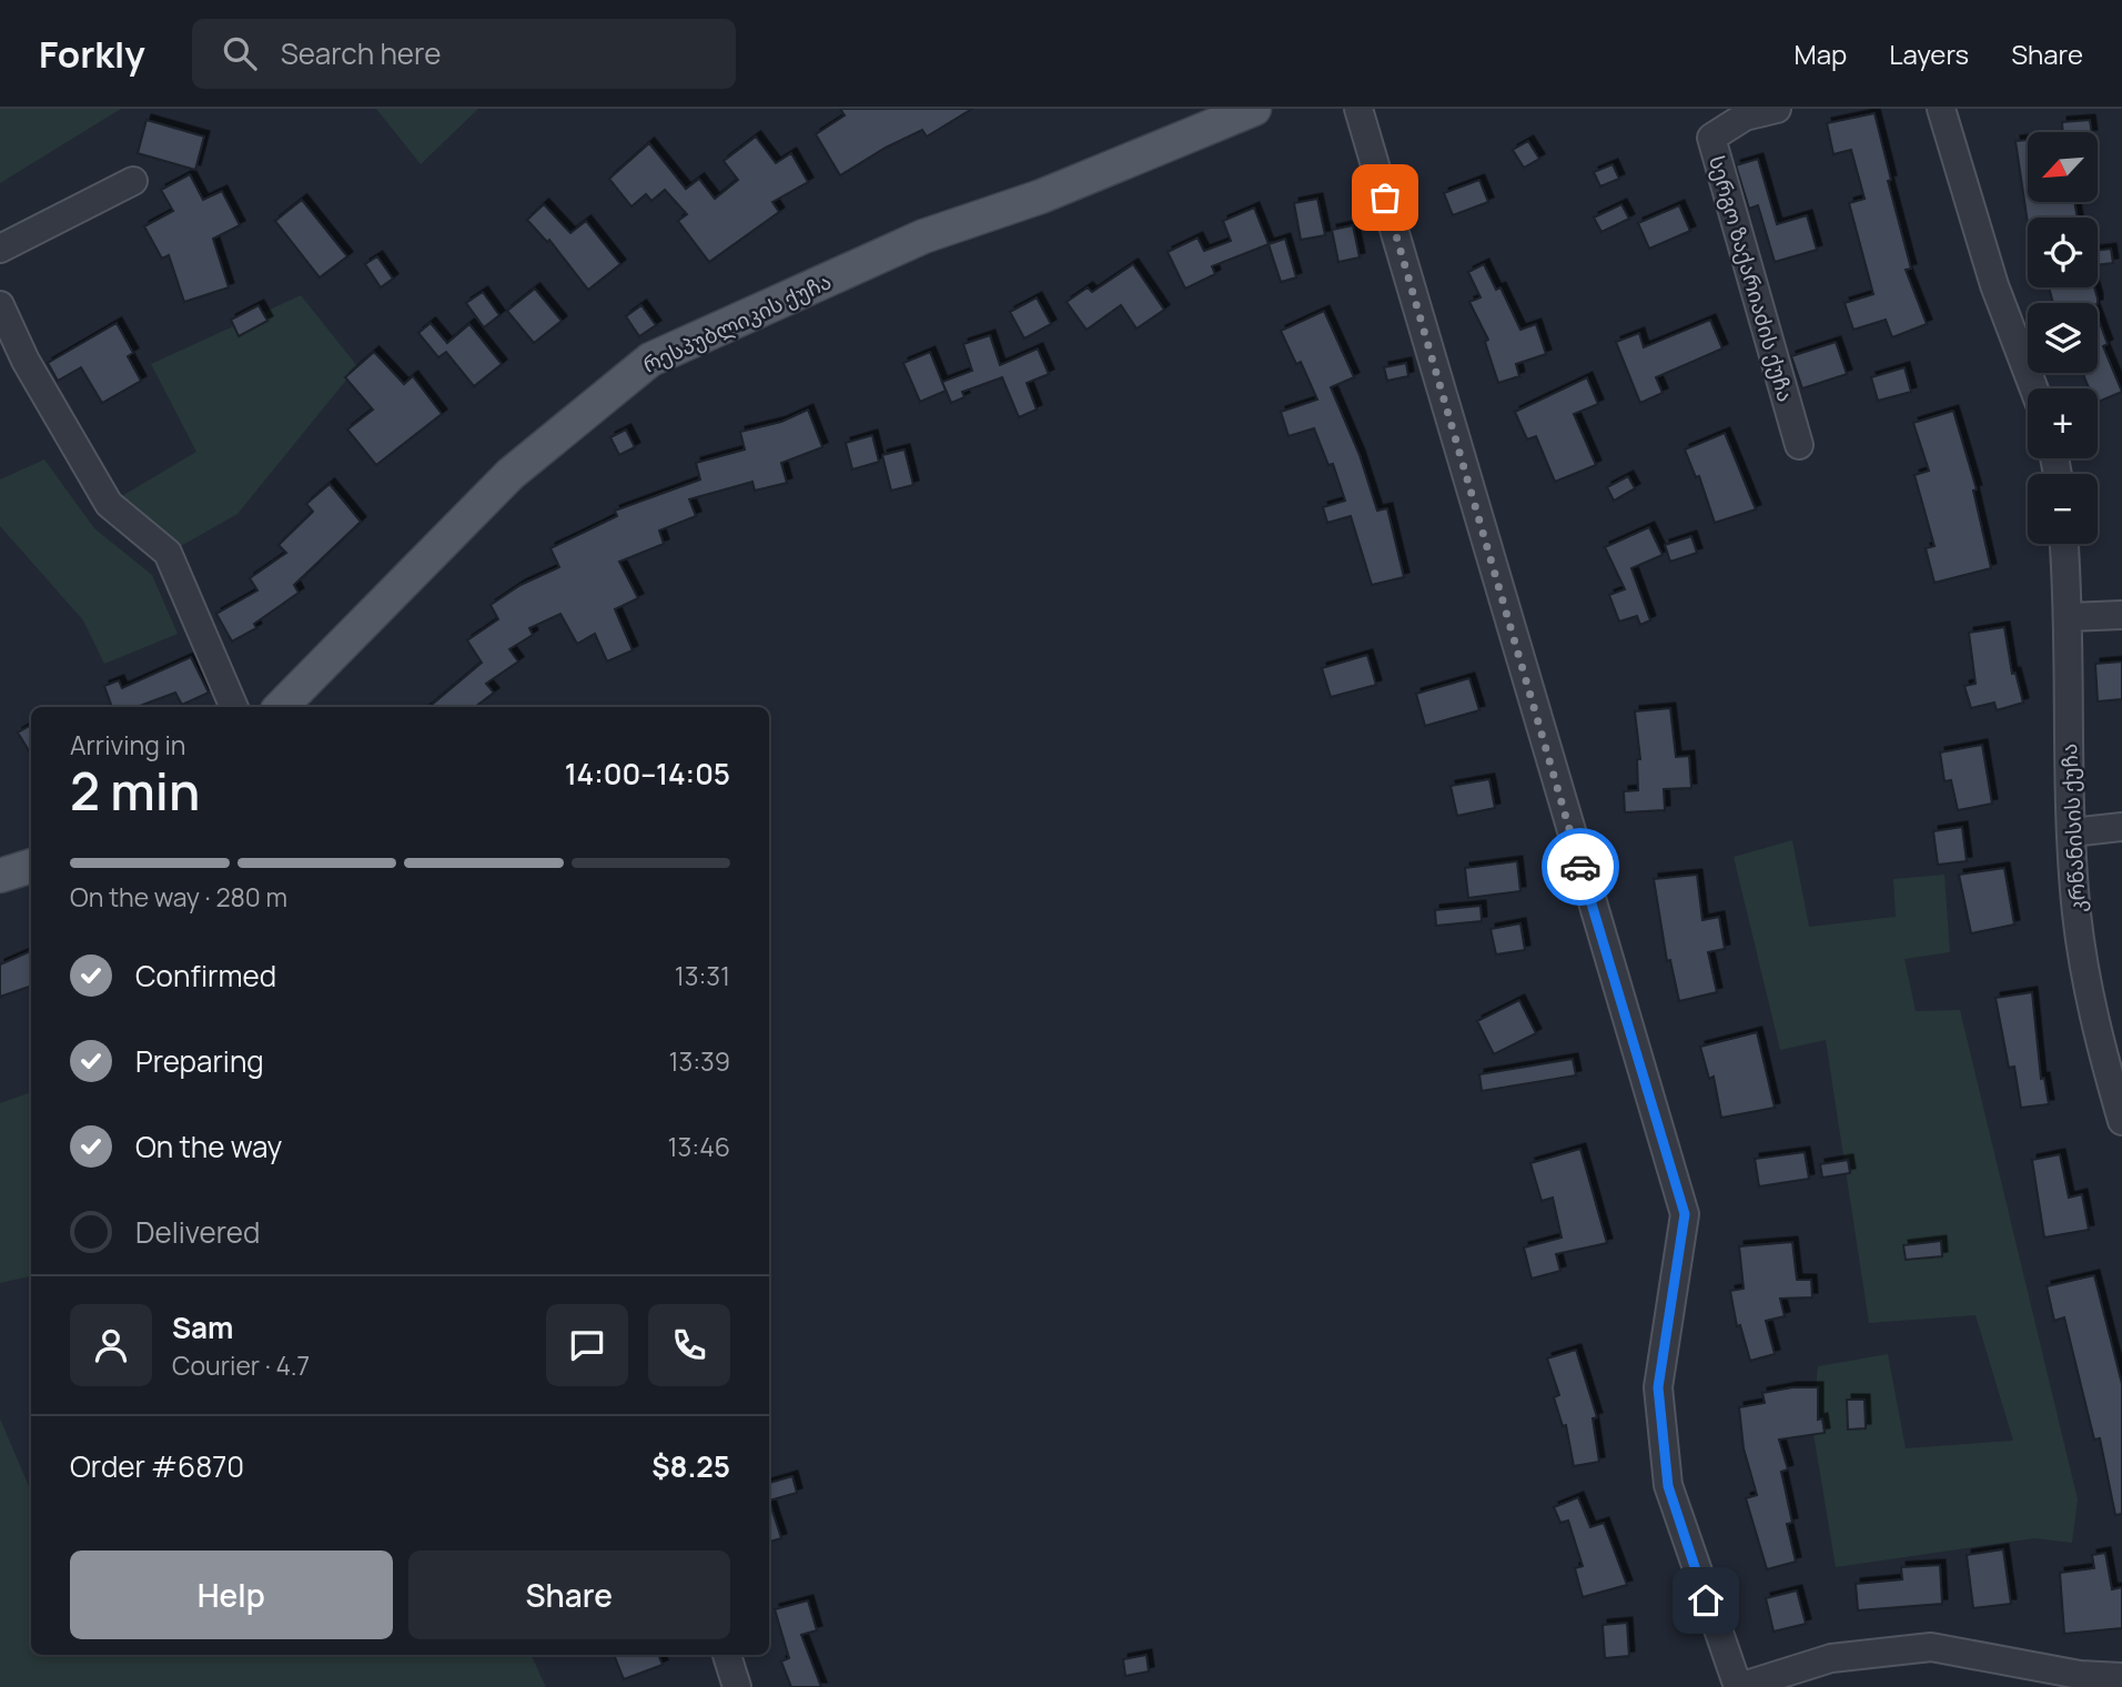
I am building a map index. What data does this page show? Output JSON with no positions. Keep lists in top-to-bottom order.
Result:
{
  "streets": {
    "main road": ["რესპუბლიკის ქუჩა"],
    "street": ["სერგო ზაქარიაძის ქუჩა", "კრწანისის ქუჩა"]
  },
  "north": "bottom left",
  "page": {
    "header": "Forkly",
    "search": "Search here",
    "nav": ["Map", "Layers", "Share"],
    "map_buttons": ["+", "−"],
    "heading": ["2 min", "Arriving in", "14:00–14:05"],
    "panel": [
      "Sam",
      "Courier · 4.7",
      "Order #6870",
      "$8.25"
    ],
    "bar": "On the way · 280 m",
    "list": [
      ["Confirmed", "13:31"],
      ["Preparing", "13:39"],
      ["On the way", "13:46"],
      "Delivered"
    ],
    "buttons": ["Help", "Share"]
  }
}
